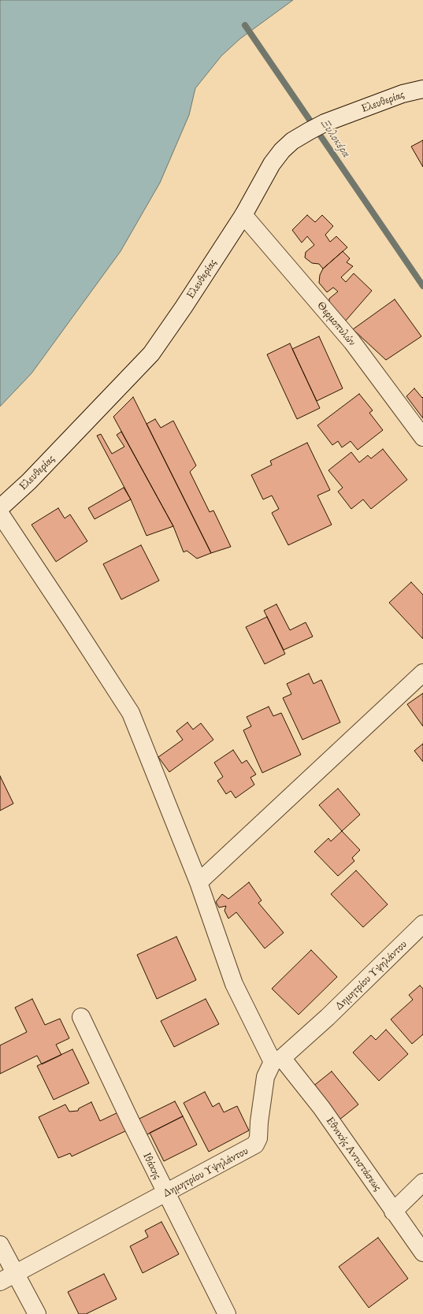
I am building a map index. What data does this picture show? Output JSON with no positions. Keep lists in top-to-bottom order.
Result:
{
  "streets": {
    "street": [
      "Ελευθερίας",
      "Θερμοπυλών",
      "Δημητρίου Υψηλάντου",
      "Εθνικής Αντιστάσεως",
      "Ιθάκης"
    ]
  },
  "crossings": [
    ["Ελευθερίας", "Θερμοπυλών"],
    ["Δημητρίου Υψηλάντου", "Εθνικής Αντιστάσεως"],
    ["Δημητρίου Υψηλάντου", "Ιθάκης"]
  ],
  "water": ["Ξυλοκέρα"]
}
